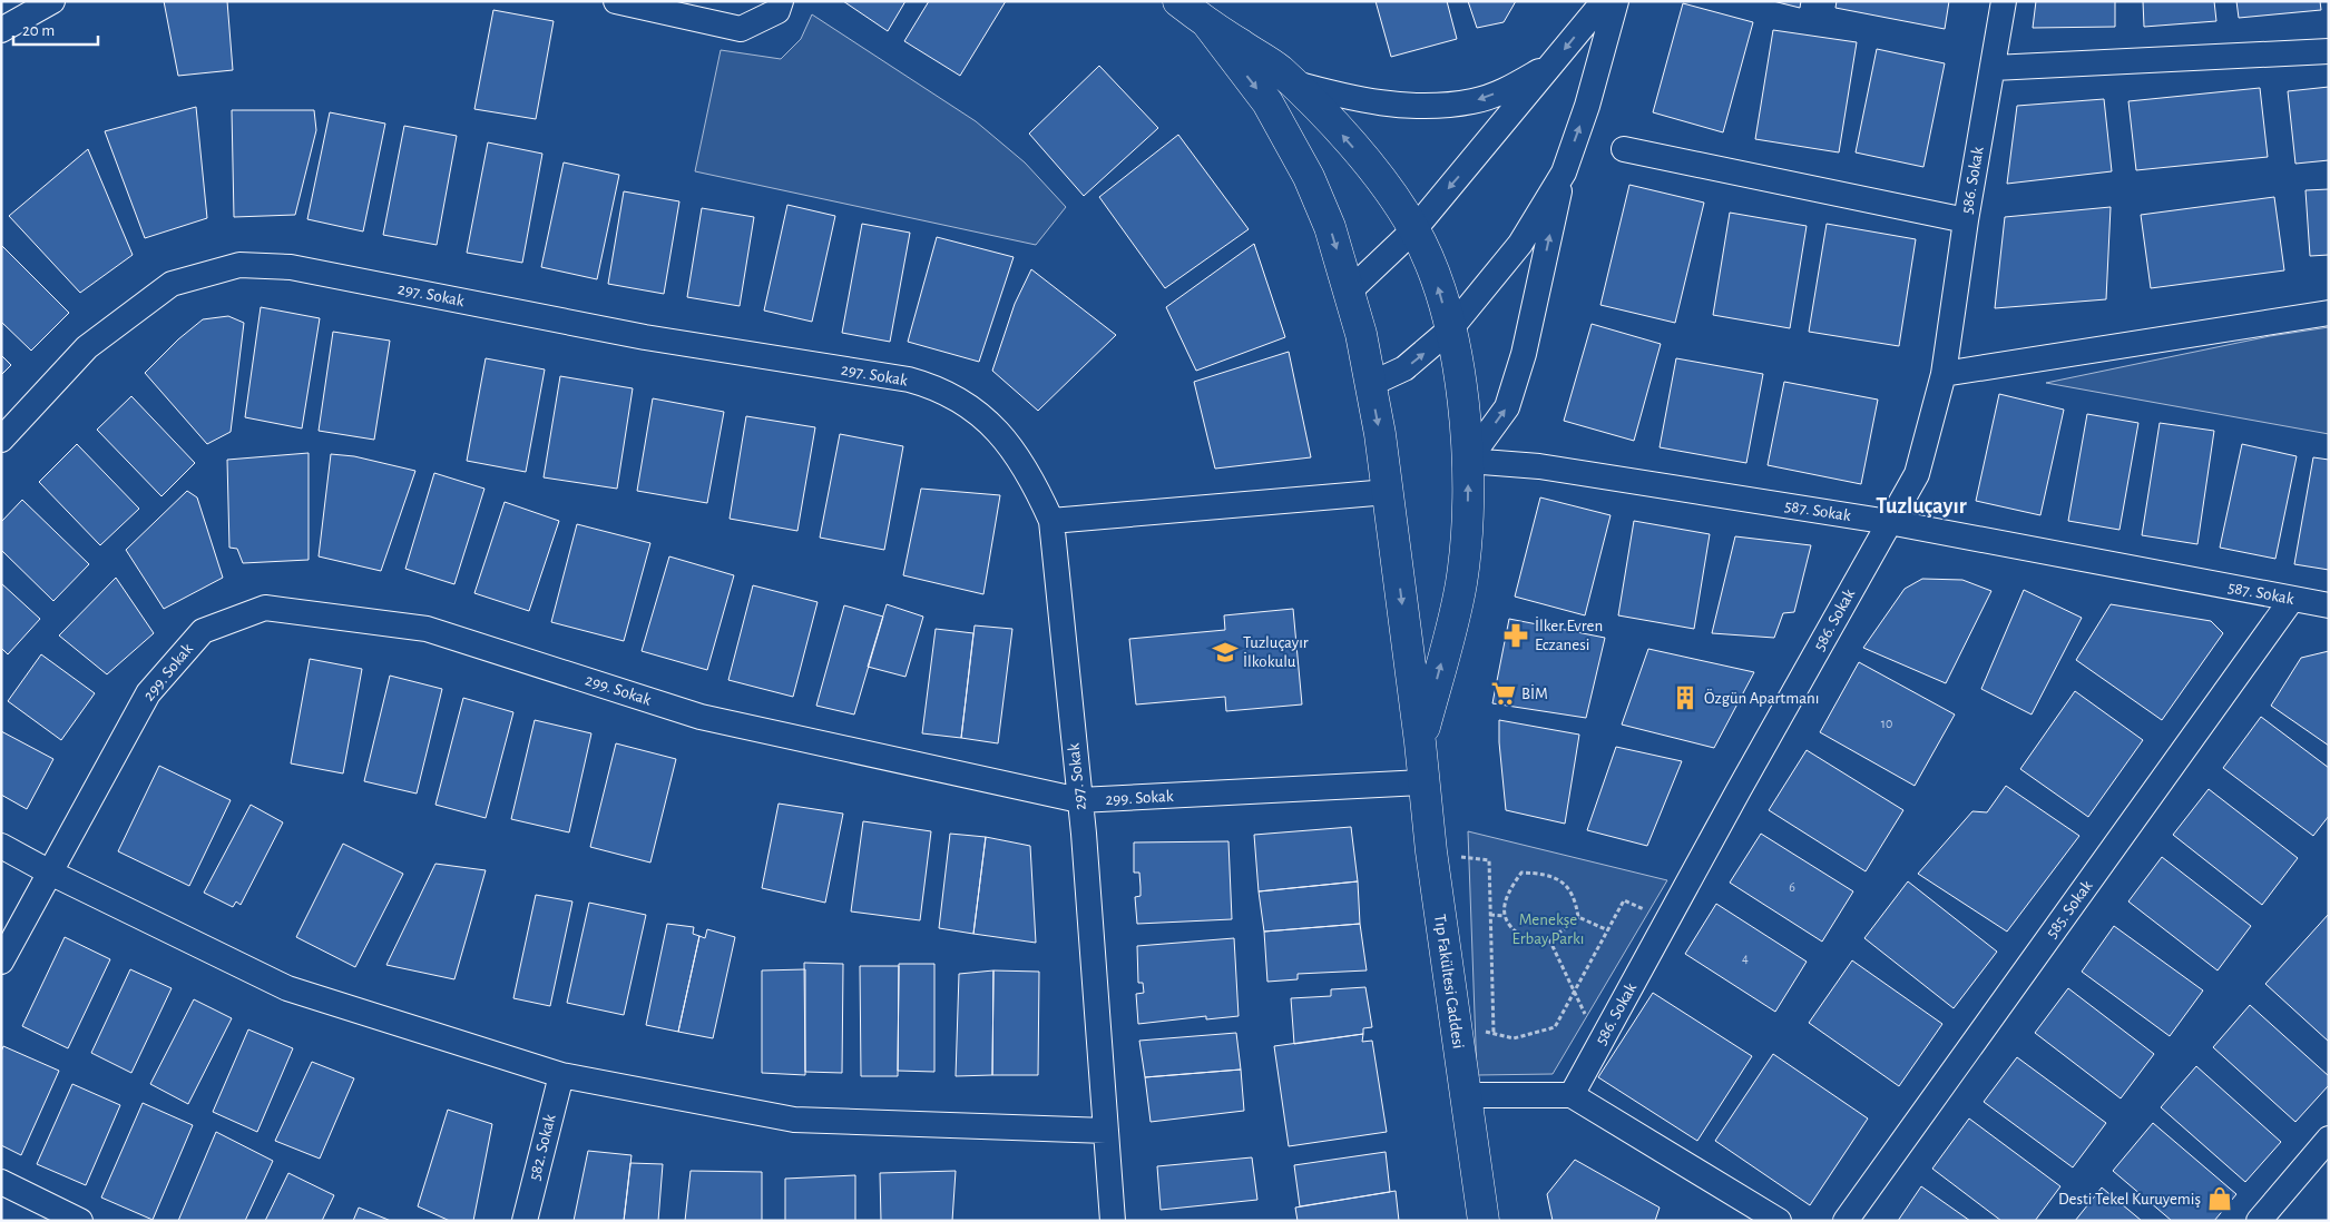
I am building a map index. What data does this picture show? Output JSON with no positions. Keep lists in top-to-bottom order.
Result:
{
  "streets": {
    "main road": ["Tıp Fakültesi Caddesi"],
    "street": [
      "586. Sokak",
      "297. Sokak",
      "587. Sokak",
      "299. Sokak",
      "585. Sokak",
      "582. Sokak"
    ]
  },
  "crossings": [
    ["586. Sokak", "587. Sokak"],
    ["297. Sokak", "299. Sokak"],
    ["587. Sokak", "585. Sokak"],
    ["299. Sokak", "Tıp Fakültesi Caddesi"]
  ],
  "districts": ["Tuzluçayır"],
  "parks": ["Menekşe Erbay Parkı"],
  "places": {
    "pharmacy": ["İlker Evren Eczanesi"],
    "school or university": ["Tuzluçayır İlkokulu"],
    "supermarket": ["BİM"],
    "building": ["Özgün Apartmanı"],
    "shop": ["Desti Tekel Kuruyemiş"]
  },
  "house_numbers": ["10", "6", "4"],
  "scale_bar": "20 m"
}
